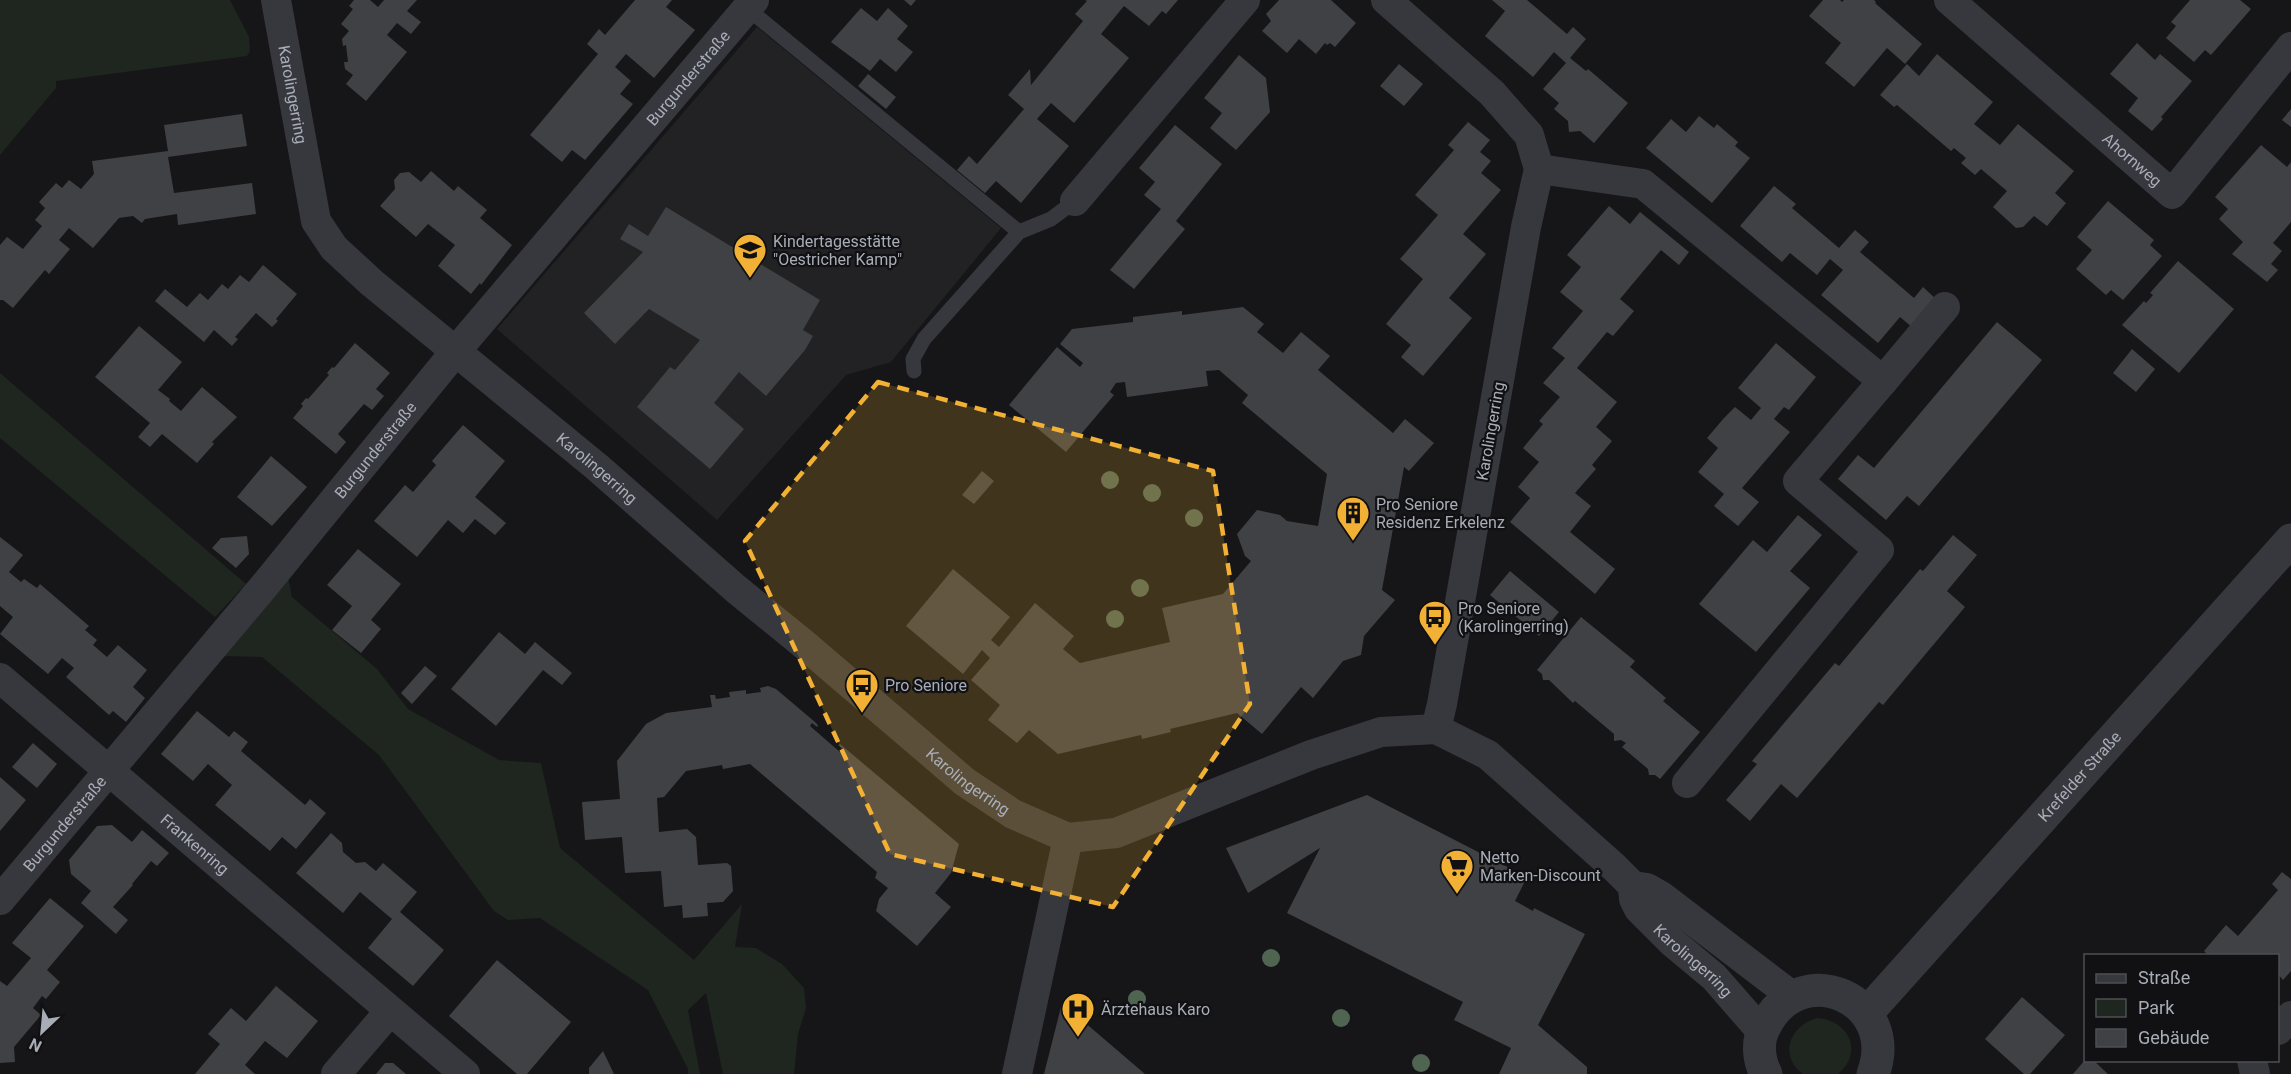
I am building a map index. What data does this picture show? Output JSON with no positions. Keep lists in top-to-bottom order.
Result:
{
  "streets": {
    "street": [
      "Burgunderstraße",
      "Karolingerring",
      "Ahornweg",
      "Krefelder Straße",
      "Frankenring"
    ]
  },
  "crossings": [
    ["Burgunderstraße", "Karolingerring"],
    ["Burgunderstraße", "Frankenring"]
  ],
  "places": {
    "school or university": ["Kindertagesstätte \"Oestricher Kamp\""],
    "building": ["Pro Seniore Residenz Erkelenz"],
    "bus stop": ["Pro Seniore (Karolingerring)", "Pro Seniore"],
    "supermarket": ["Netto Marken-Discount"],
    "hospital": ["Ärztehaus Karo"]
  },
  "legend": ["Straße", "Park", "Gebäude"],
  "north": "bottom left"
}
